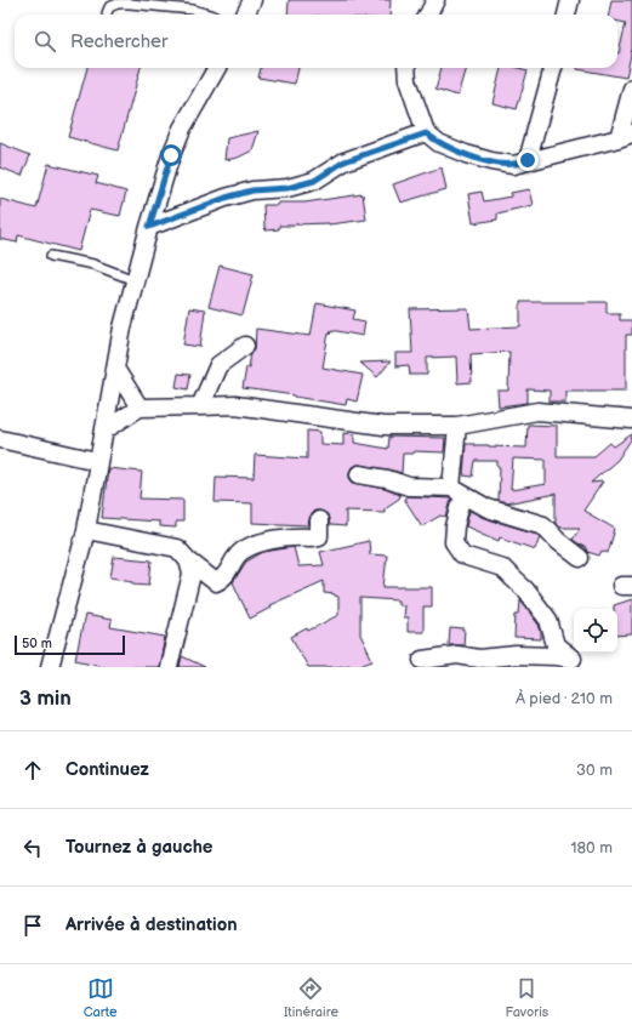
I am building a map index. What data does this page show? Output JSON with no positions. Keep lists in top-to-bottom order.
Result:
{
  "scale_bar": "50 m",
  "page": {
    "search": "Rechercher",
    "scale": "50 m",
    "heading": ["3 min", "À pied · 210 m"],
    "list": [
      ["Continuez", "30 m"],
      ["Tournez à gauche", "180 m"],
      "Arrivée à destination"
    ],
    "nav": ["Carte", "Itinéraire", "Favoris"]
  }
}
